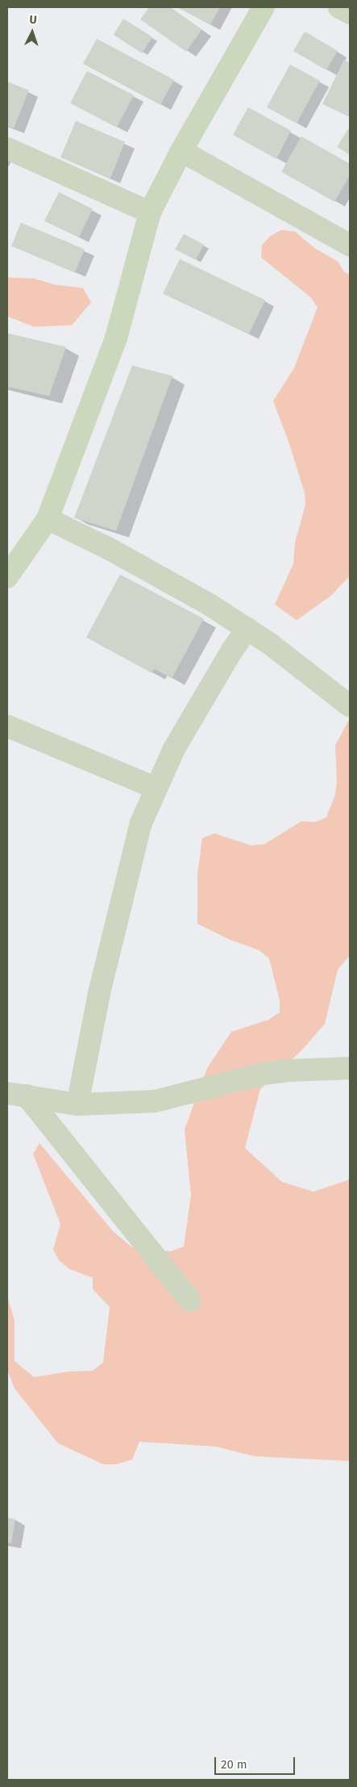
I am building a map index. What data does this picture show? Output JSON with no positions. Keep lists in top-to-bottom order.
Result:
{
  "scale_bar": "20 m",
  "north": "top"
}
